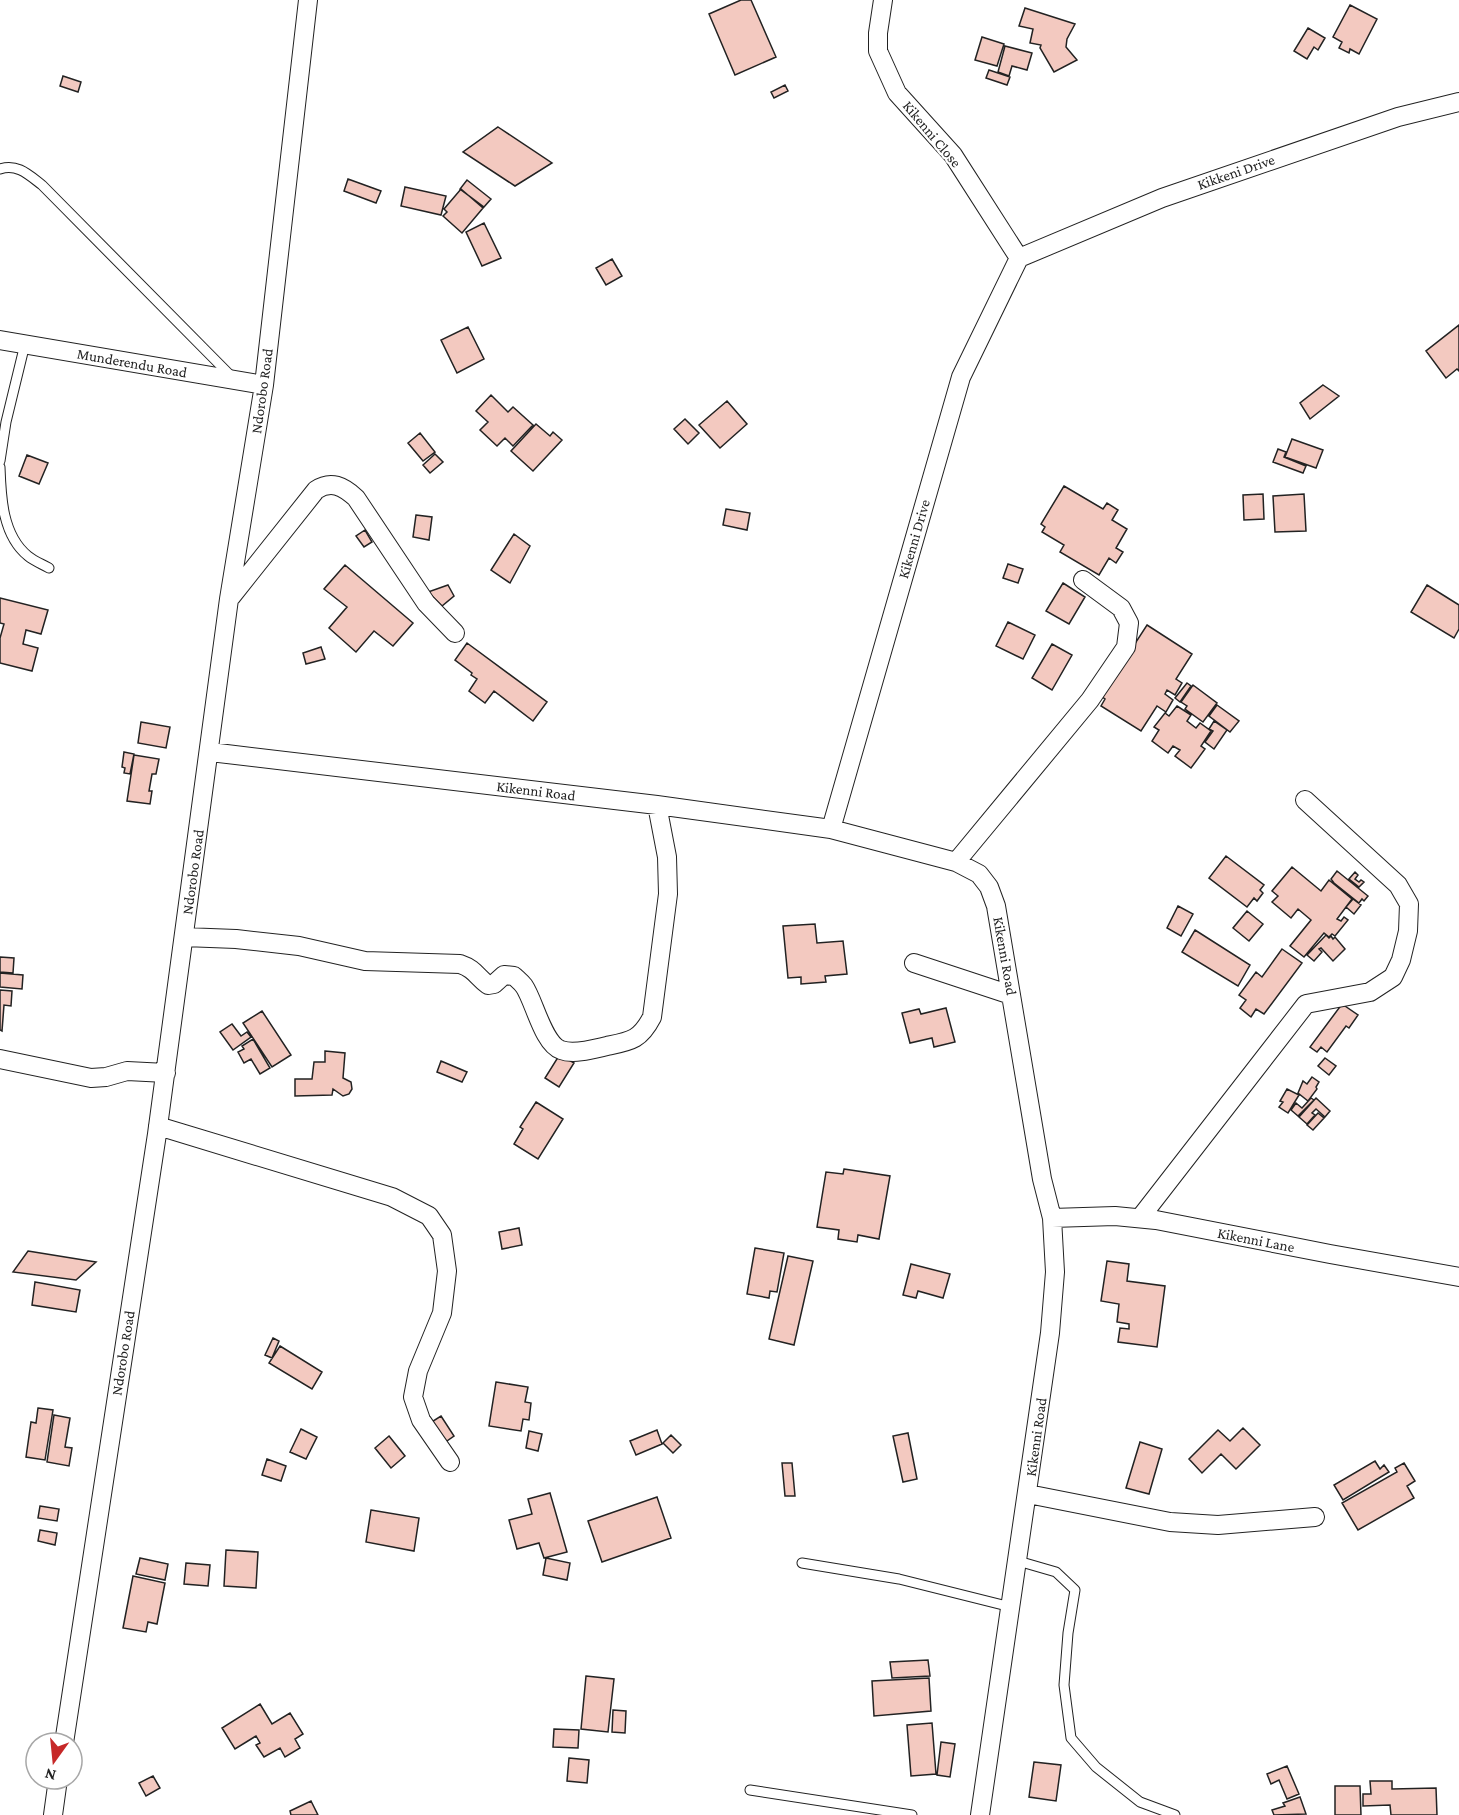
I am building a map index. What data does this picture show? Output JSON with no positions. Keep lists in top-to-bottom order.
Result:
{
  "streets": {
    "street": [
      "Kikenni Close",
      "Kikkeni Drive",
      "Munderendu Road",
      "Ndorobo Road",
      "Kikenni Drive",
      "Kikenni Road",
      "Kikenni Lane"
    ]
  },
  "crossings": [
    ["Kikenni Close", "Kikkeni Drive"],
    ["Kikenni Close", "Kikenni Drive"],
    ["Kikkeni Drive", "Kikenni Drive"],
    ["Munderendu Road", "Ndorobo Road"],
    ["Ndorobo Road", "Kikenni Road"],
    ["Kikenni Drive", "Kikenni Road"],
    ["Kikenni Road", "Kikenni Lane"]
  ],
  "north": "bottom"
}
